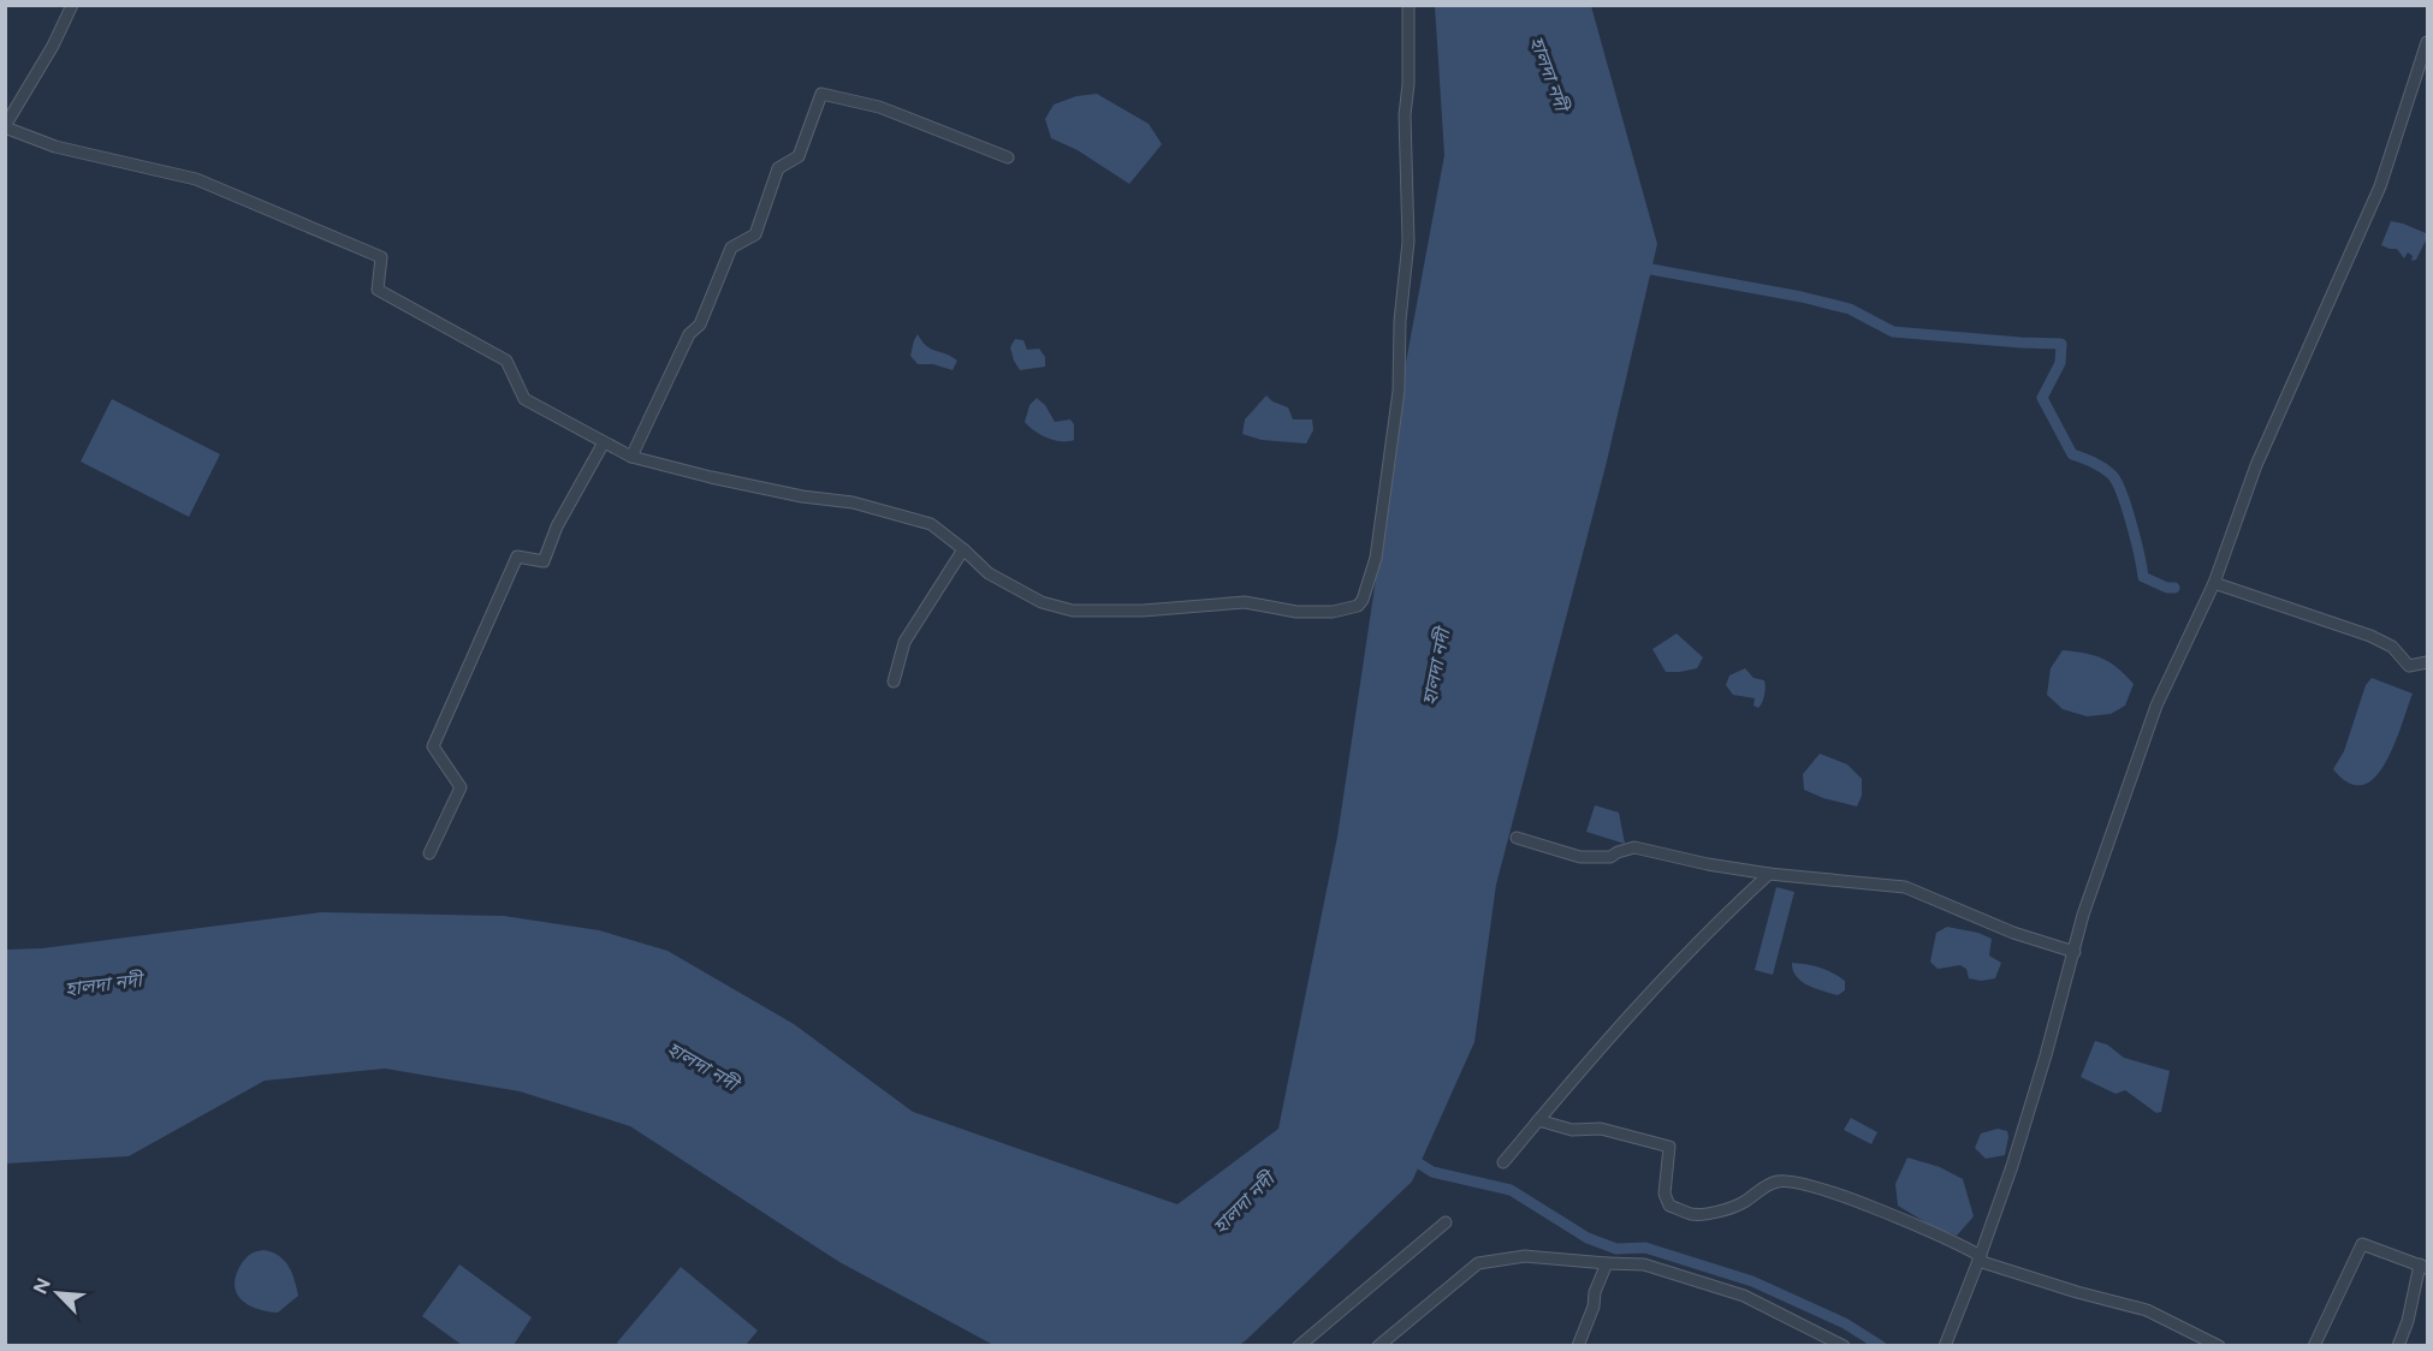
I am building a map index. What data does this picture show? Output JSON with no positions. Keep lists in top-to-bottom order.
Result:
{
  "water": ["হালদা নদী"],
  "north": "top left"
}
